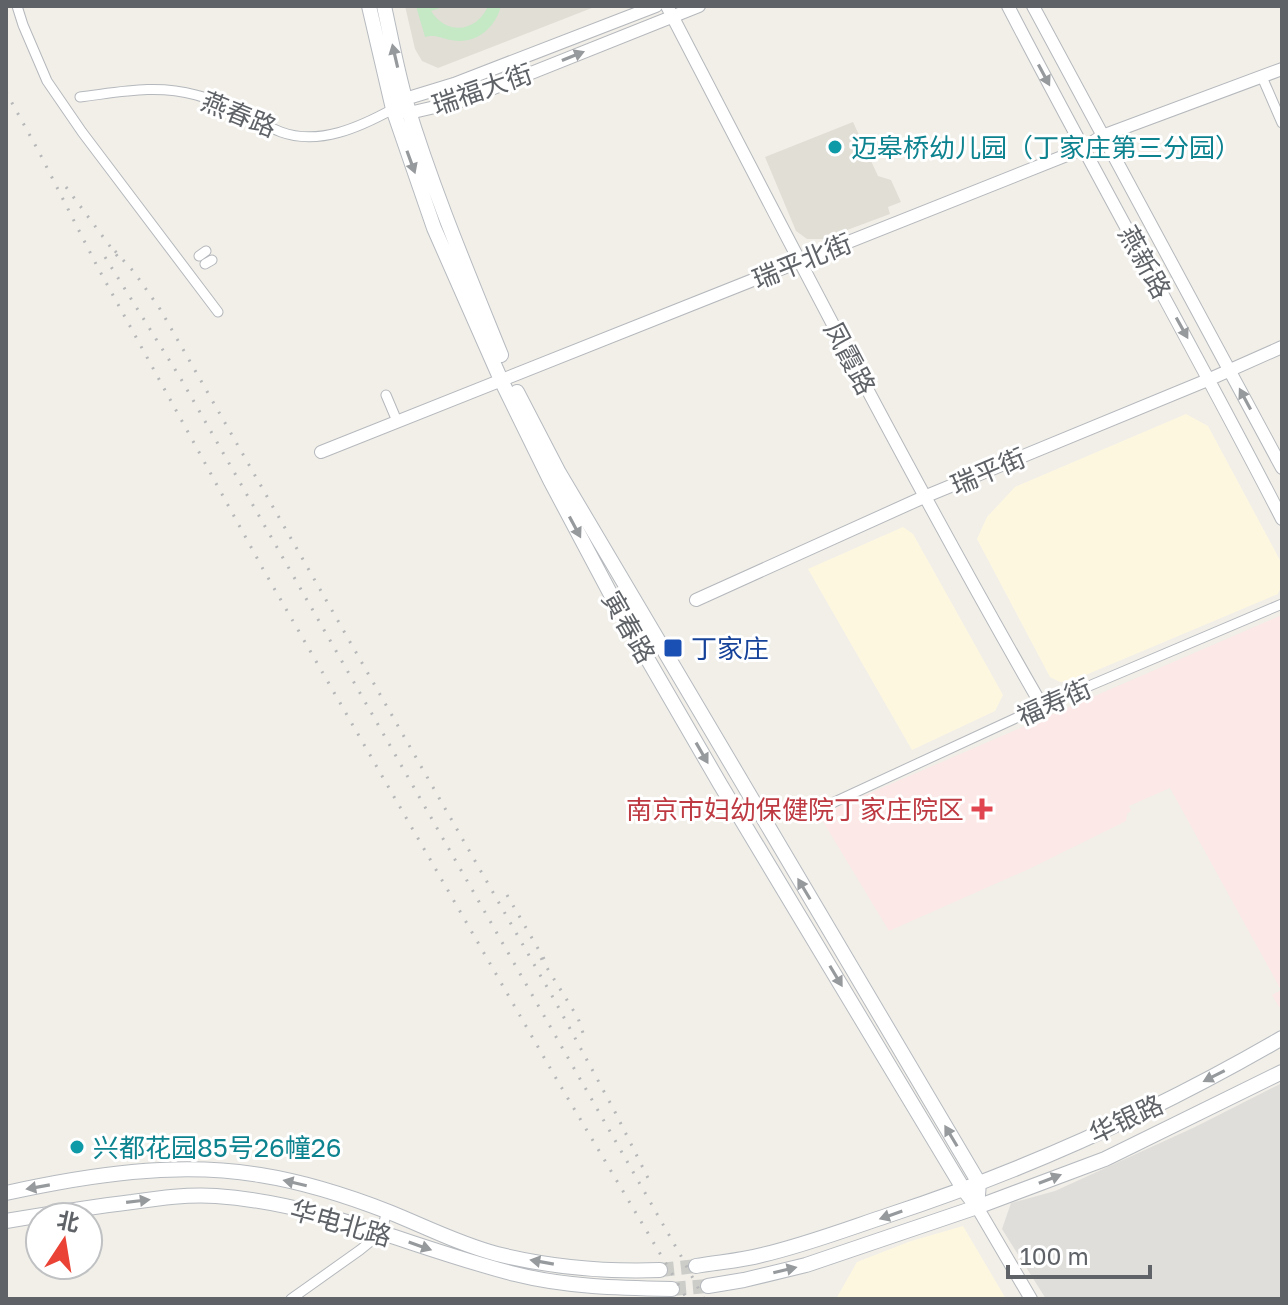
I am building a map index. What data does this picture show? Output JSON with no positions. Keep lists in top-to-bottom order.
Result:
{
  "streets": {
    "main road": ["寅春路", "华银路", "华电北路"],
    "street": [
      "瑞福大街",
      "燕春路",
      "瑞平北街",
      "燕新路",
      "凤霞路",
      "瑞平街",
      "福寿街"
    ]
  },
  "crossings": [
    ["瑞福大街", "燕春路"],
    ["瑞福大街", "凤霞路"],
    ["瑞福大街", "寅春路"],
    ["燕春路", "寅春路"],
    ["瑞平北街", "燕新路"],
    ["瑞平北街", "凤霞路"],
    ["瑞平北街", "寅春路"],
    ["燕新路", "瑞平街"],
    ["凤霞路", "瑞平街"],
    ["凤霞路", "福寿街"],
    ["寅春路", "华银路"]
  ],
  "places": {
    "other": ["迈皋桥幼儿园（丁家庄第三分园）", "兴都花园85号26幢26"],
    "transit": ["丁家庄"],
    "health": ["南京市妇幼保健院丁家庄院区"]
  },
  "scale_bar": "100 m",
  "north": "top"
}
